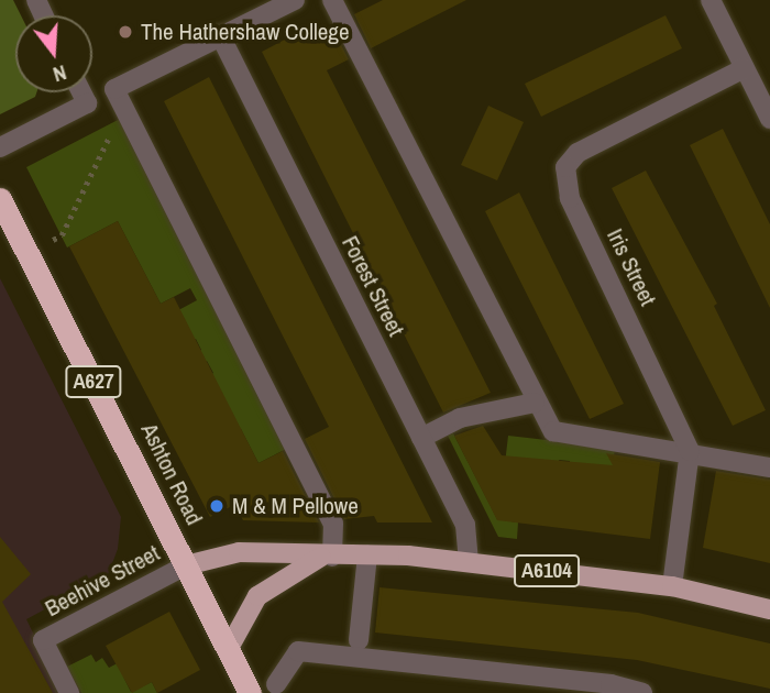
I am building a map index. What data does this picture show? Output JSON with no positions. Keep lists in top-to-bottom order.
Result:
{
  "streets": {
    "highway": ["A627", "Ashton Road"],
    "main road": ["A6104"],
    "street": ["Iris Street", "Forest Street", "Beehive Street"]
  },
  "crossings": [
    ["Forest Street", "A6104"],
    ["Ashton Road", "A6104"],
    ["Ashton Road", "Beehive Street"],
    ["A6104", "Beehive Street"]
  ],
  "places": ["The Hathershaw College", "M & M Pellowe"],
  "north": "bottom"
}
